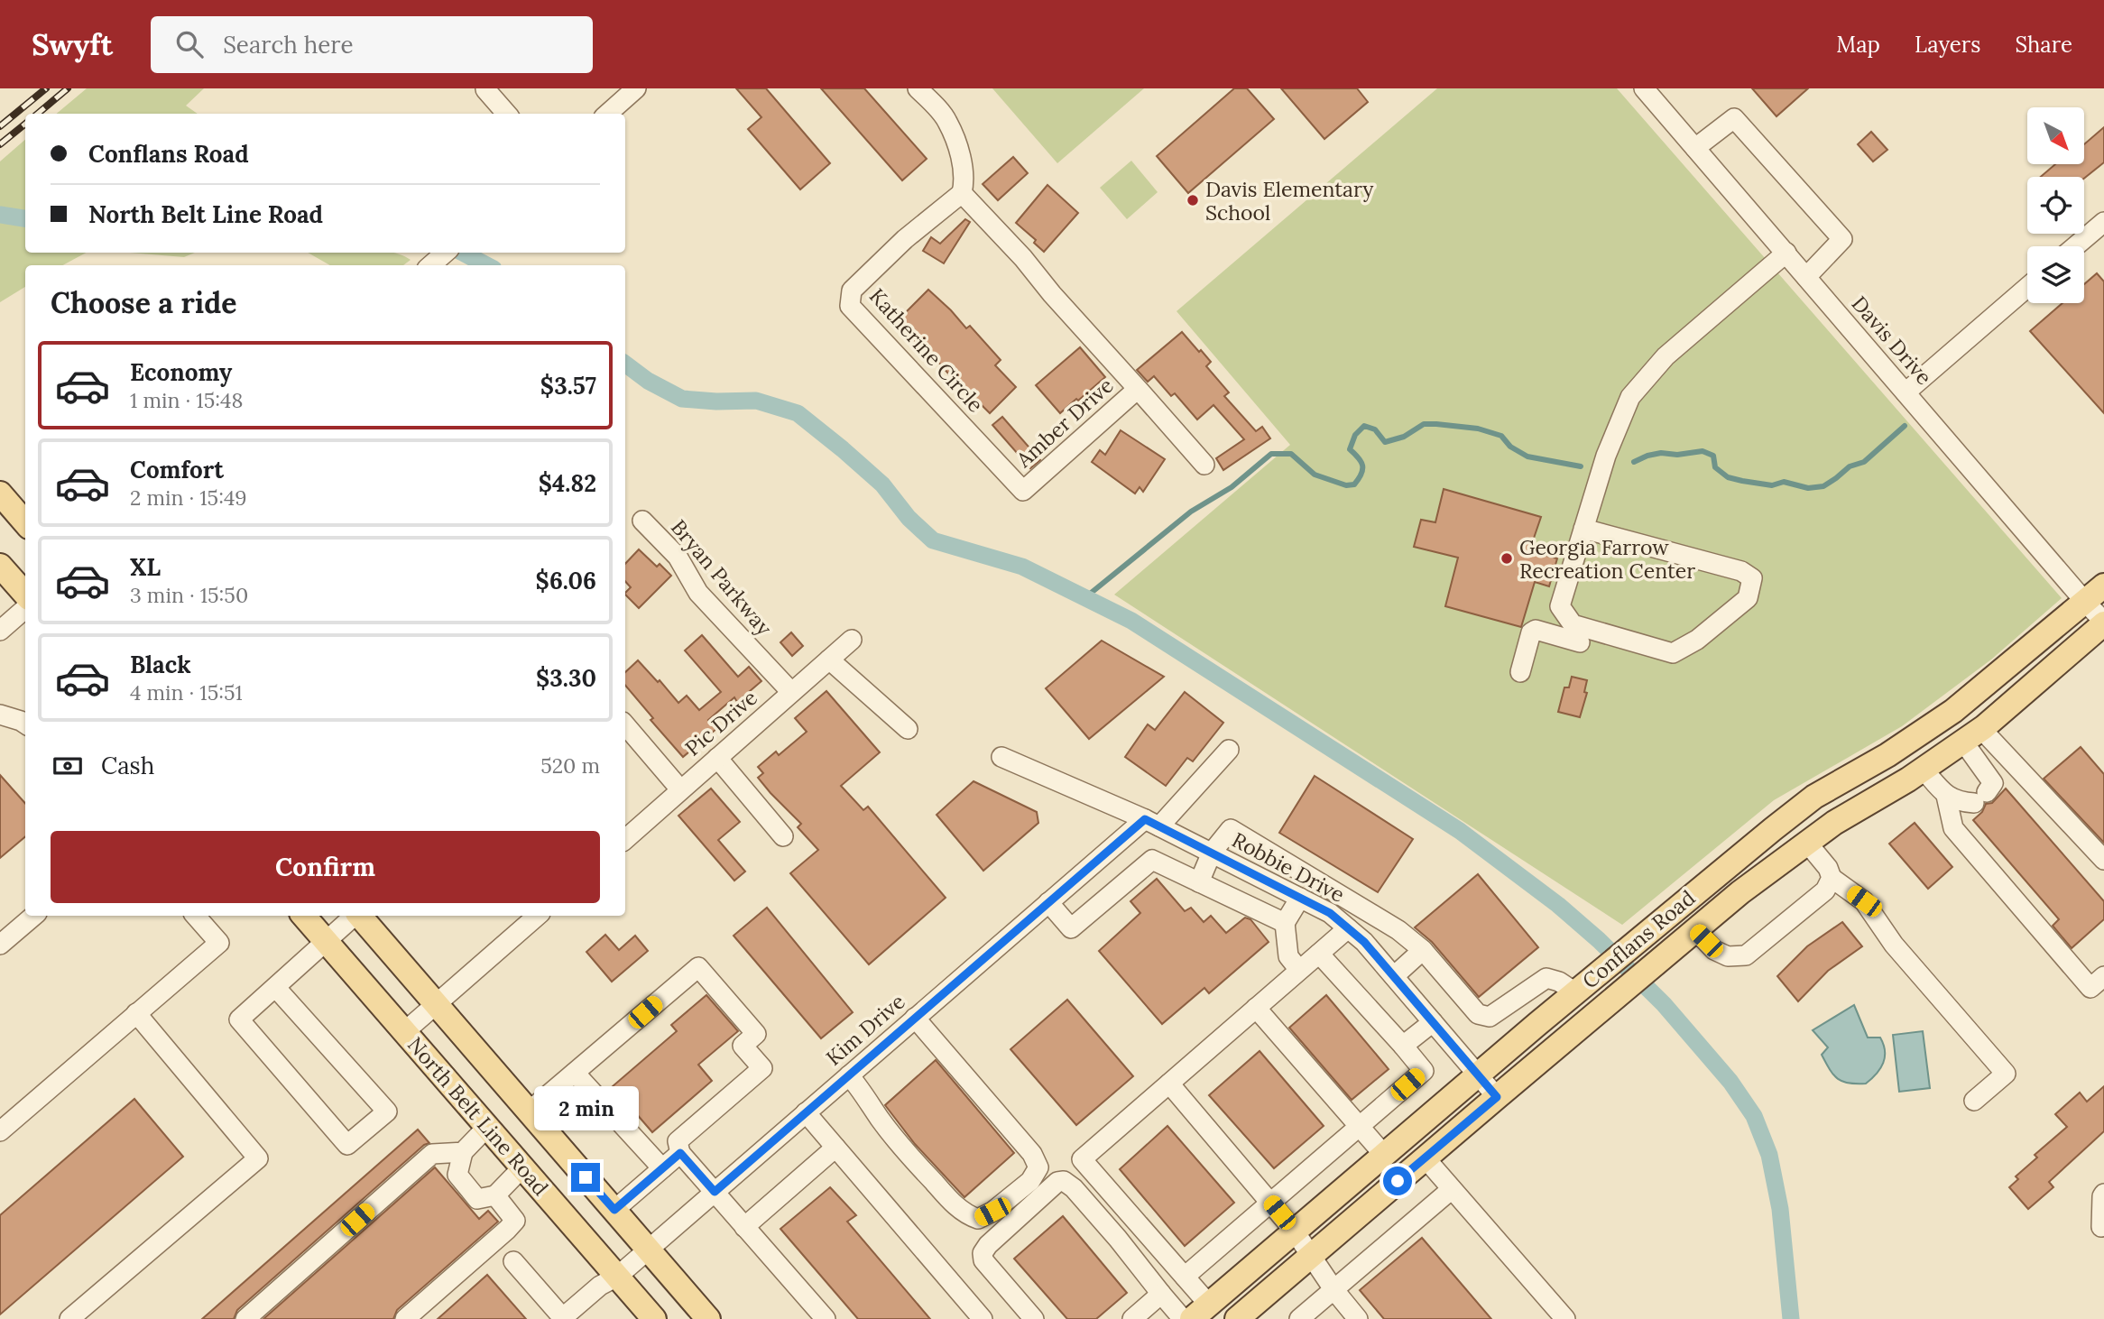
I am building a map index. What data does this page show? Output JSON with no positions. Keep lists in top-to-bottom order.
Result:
{
  "streets": {
    "main road": ["Conflans Road", "North Belt Line Road"],
    "street": [
      "Davis Drive",
      "Katherine Circle",
      "Amber Drive",
      "Bryan Parkway",
      "Pic Drive",
      "Robbie Drive",
      "Kim Drive"
    ]
  },
  "crossings": [
    ["Davis Drive", "Conflans Road"],
    ["Katherine Circle", "Amber Drive"],
    ["Bryan Parkway", "Pic Drive"],
    ["Robbie Drive", "Conflans Road"],
    ["Robbie Drive", "Kim Drive"],
    ["Kim Drive", "North Belt Line Road"]
  ],
  "places": ["Davis Elementary School", "Georgia Farrow Recreation Center"],
  "north": "bottom right",
  "page": {
    "header": "Swyft",
    "search": "Search here",
    "nav": ["Map", "Layers", "Share"],
    "banner": ["Conflans Road", "North Belt Line Road"],
    "heading": "Choose a ride",
    "list": [
      {
        "name": "Economy",
        "note": "1 min · 15:48",
        "value": "$3.57"
      },
      {
        "name": "Comfort",
        "note": "2 min · 15:49",
        "value": "$4.82"
      },
      {
        "name": "XL",
        "note": "3 min · 15:50",
        "value": "$6.06"
      },
      {
        "name": "Black",
        "note": "4 min · 15:51",
        "value": "$3.30"
      }
    ],
    "pay": ["Cash", "520 m"],
    "buttons": "Confirm",
    "bubble": "2 min"
  }
}
